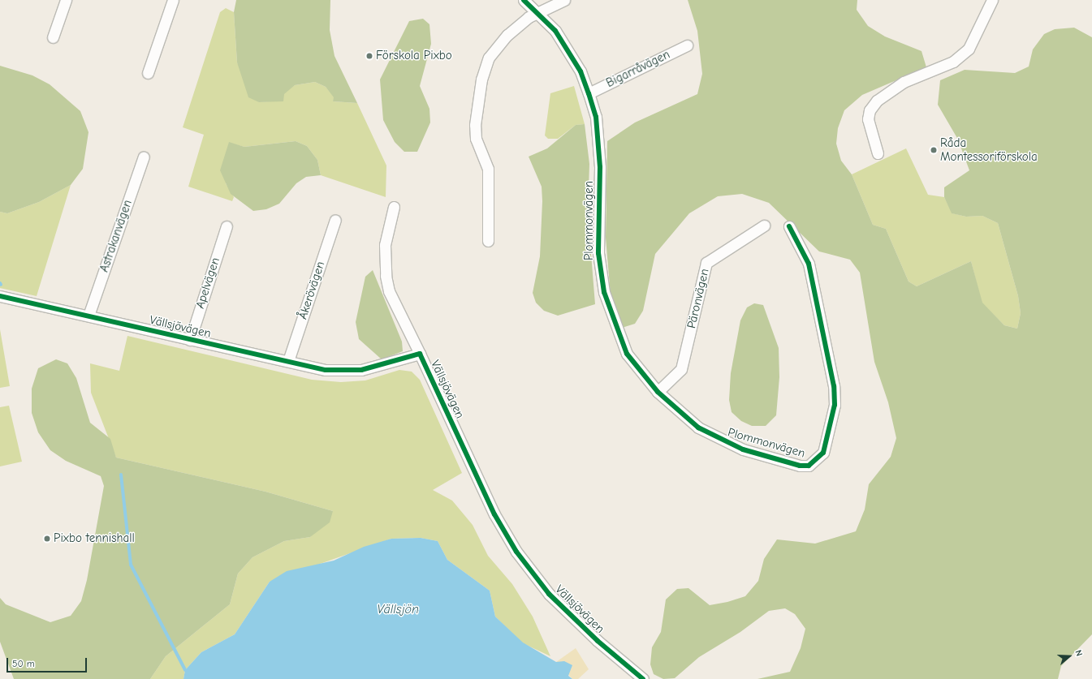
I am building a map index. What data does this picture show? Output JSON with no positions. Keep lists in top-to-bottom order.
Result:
{
  "streets": {
    "street": [
      "Bigarråvägen",
      "Plommonvägen",
      "Astrakanvägen",
      "Apelvägen",
      "Åkerövägen",
      "Päronvägen",
      "Vällsjövägen"
    ]
  },
  "crossings": [
    ["Bigarråvägen", "Plommonvägen"],
    ["Plommonvägen", "Päronvägen"],
    ["Astrakanvägen", "Vällsjövägen"],
    ["Apelvägen", "Vällsjövägen"],
    ["Åkerövägen", "Vällsjövägen"]
  ],
  "water": ["Vällsjön"],
  "places": ["Förskola Pixbo", "Råda Montessoriförskola", "Pixbo tennishall"],
  "scale_bar": "50 m",
  "north": "right"
}
